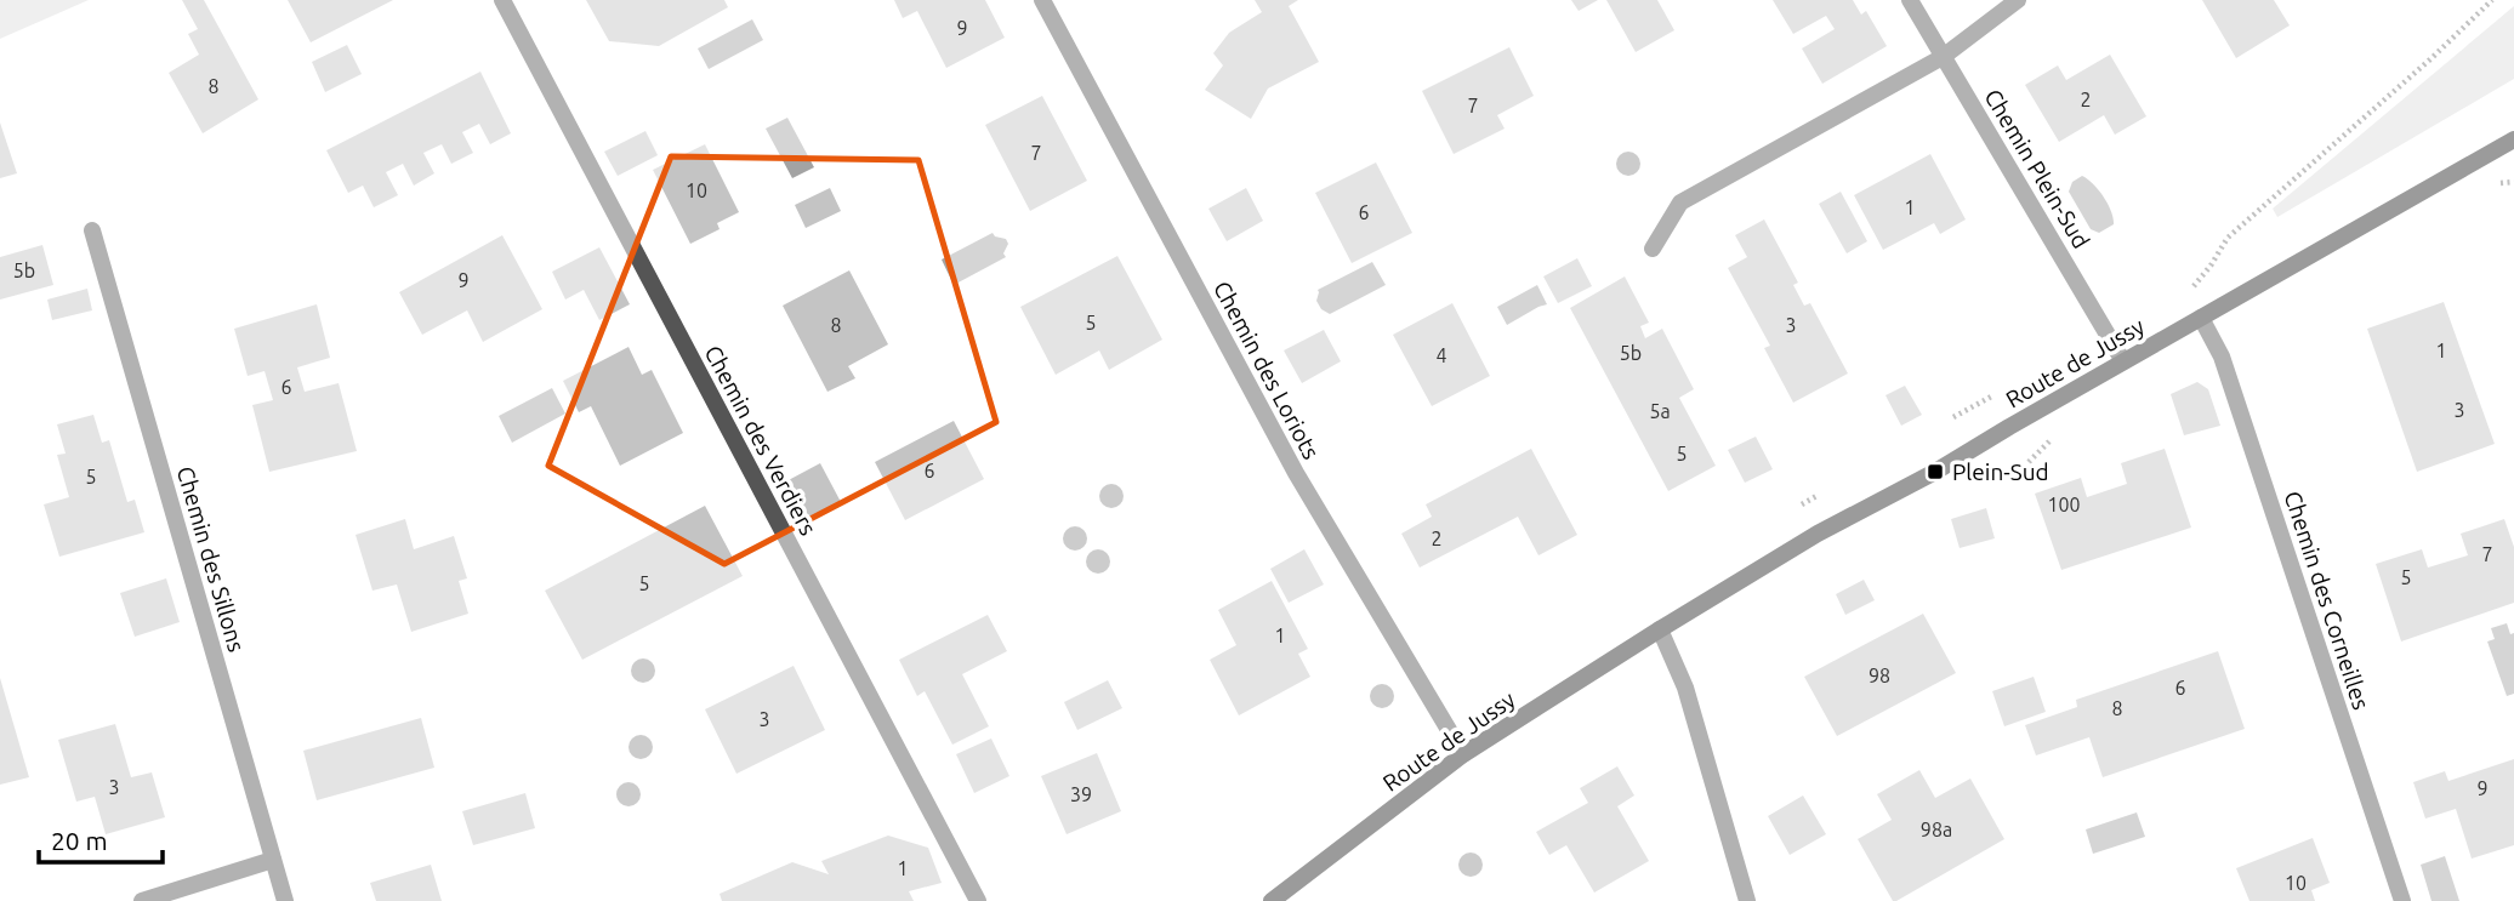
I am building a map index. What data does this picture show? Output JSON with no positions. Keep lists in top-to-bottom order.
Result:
{
  "streets": {
    "main road": ["Route de Jussy"],
    "street": [
      "Chemin Plein-Sud",
      "Chemin des Loriots",
      "Chemin des Verdiers",
      "Chemin des Sillons",
      "Chemin des Corneilles"
    ]
  },
  "crossings": [
    ["Chemin Plein-Sud", "Route de Jussy"],
    ["Route de Jussy", "Chemin des Loriots"],
    ["Route de Jussy", "Chemin des Corneilles"]
  ],
  "places": {
    "transit": ["Plein-Sud"]
  },
  "house_numbers": [
    "9",
    "8",
    "2",
    "7",
    "7",
    "10",
    "1",
    "6",
    "5b",
    "9",
    "5",
    "8",
    "3",
    "1",
    "5b",
    "4",
    "6",
    "3",
    "5a",
    "5",
    "6",
    "5",
    "100",
    "2",
    "7",
    "5",
    "5",
    "1",
    "98",
    "6",
    "8",
    "3",
    "3",
    "9",
    "39",
    "98a",
    "1",
    "10"
  ],
  "scale_bar": "20 m"
}
